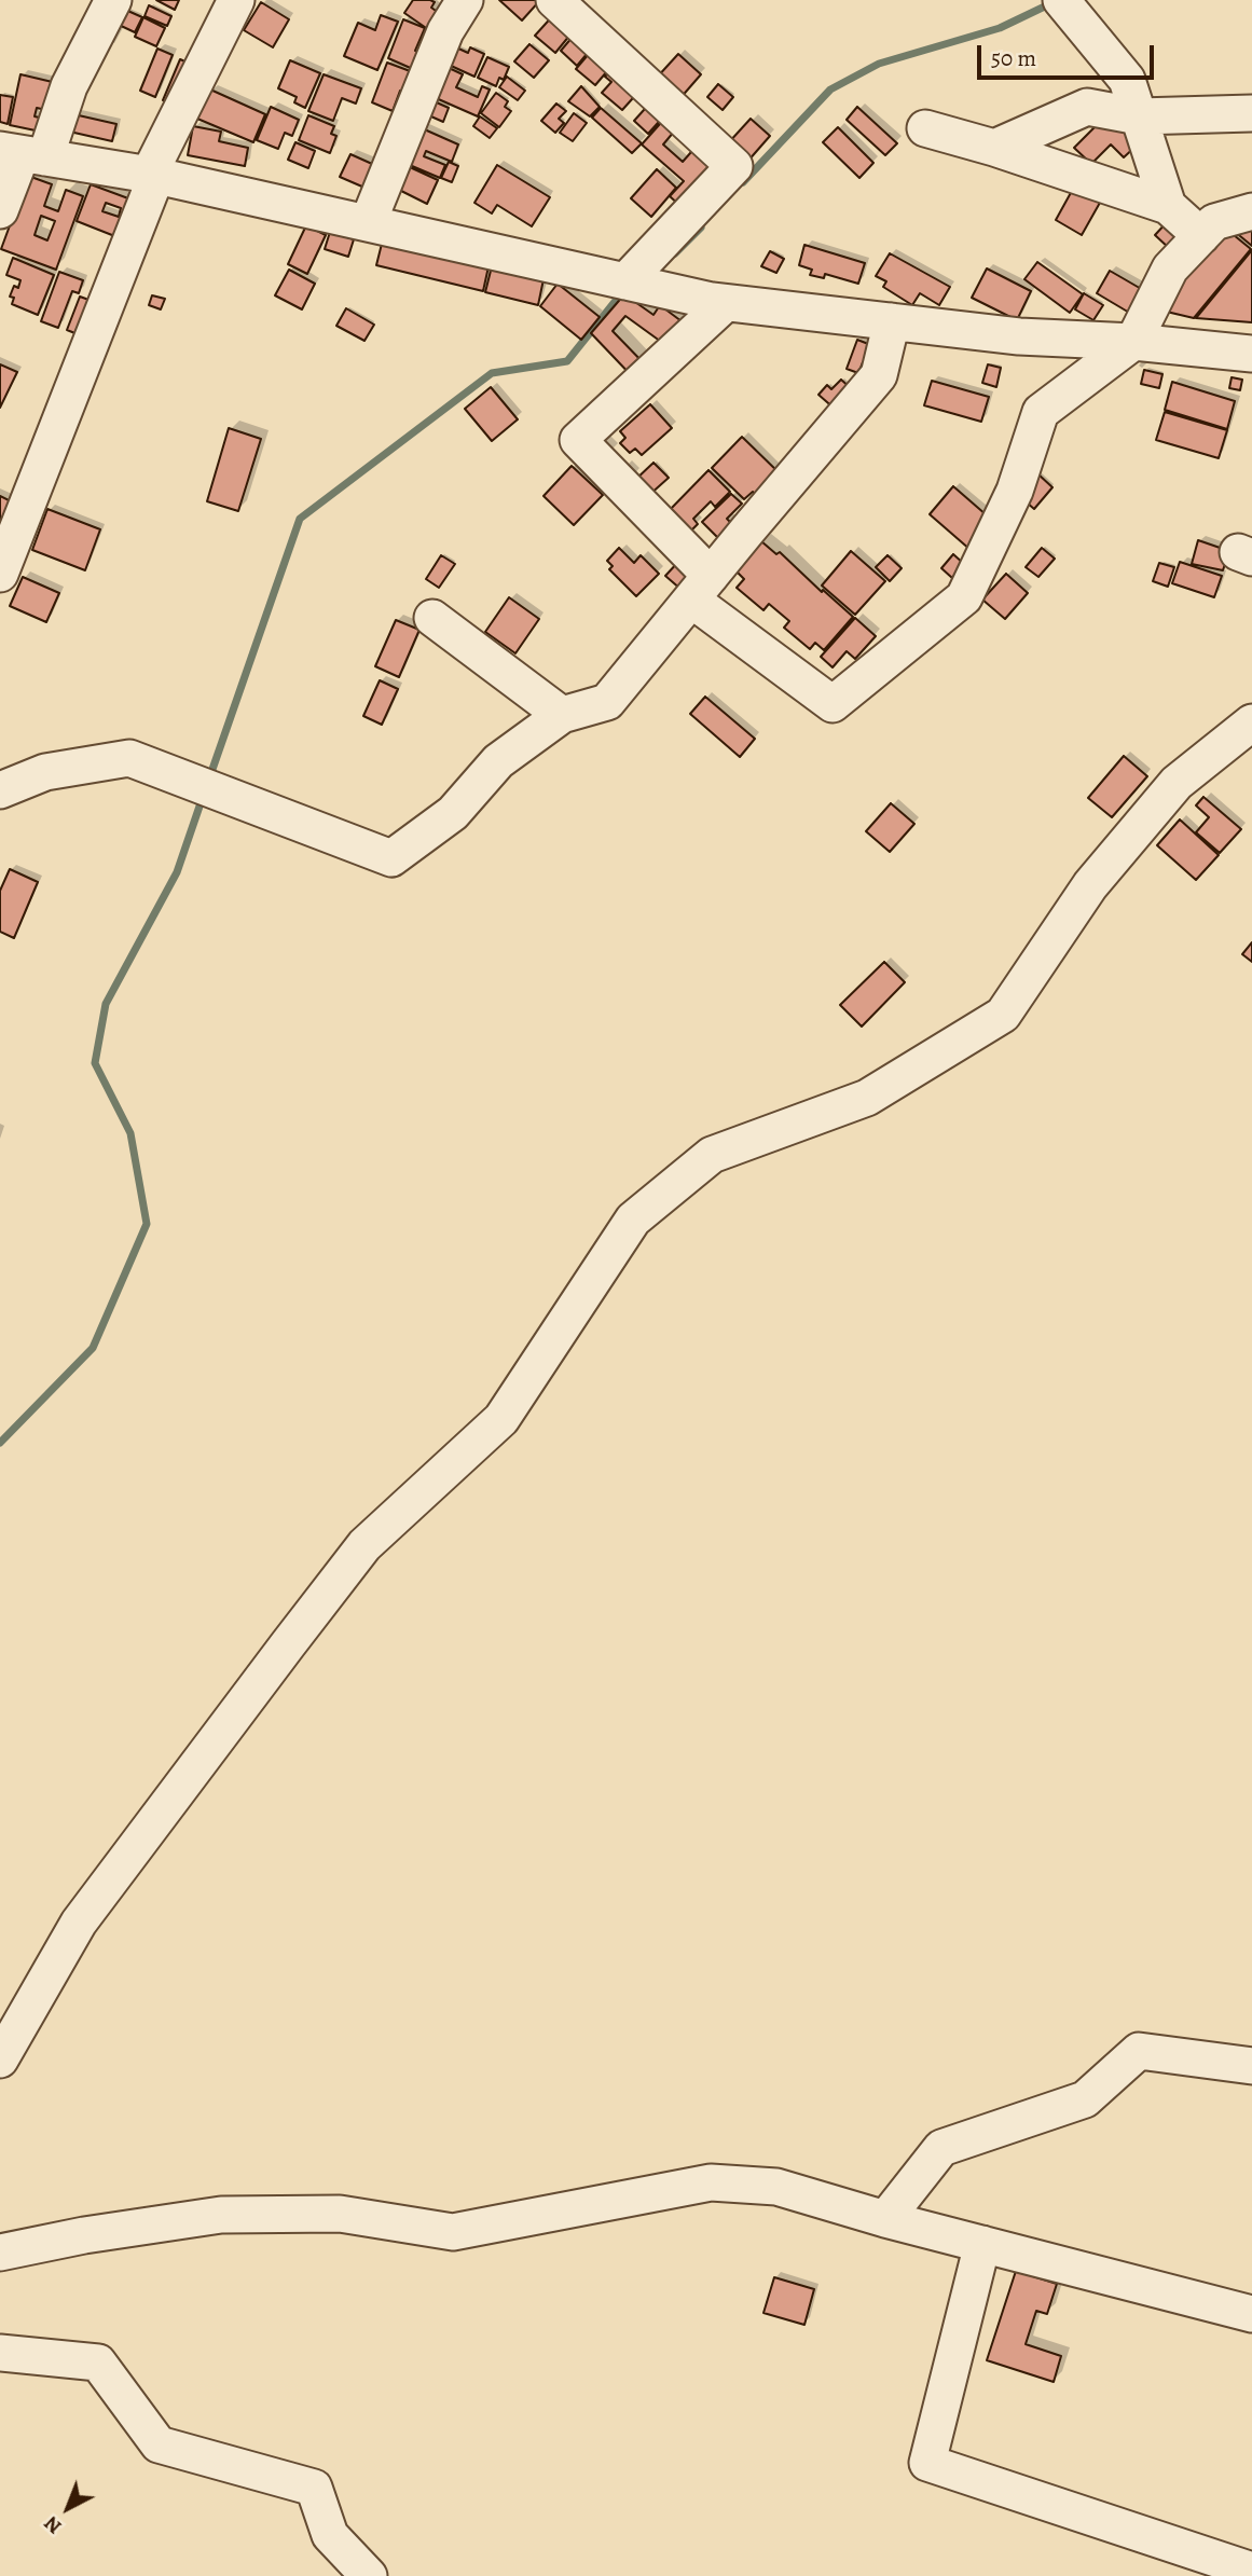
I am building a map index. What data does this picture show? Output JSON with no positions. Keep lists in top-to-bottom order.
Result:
{
  "scale_bar": "50 m",
  "north": "bottom left"
}
